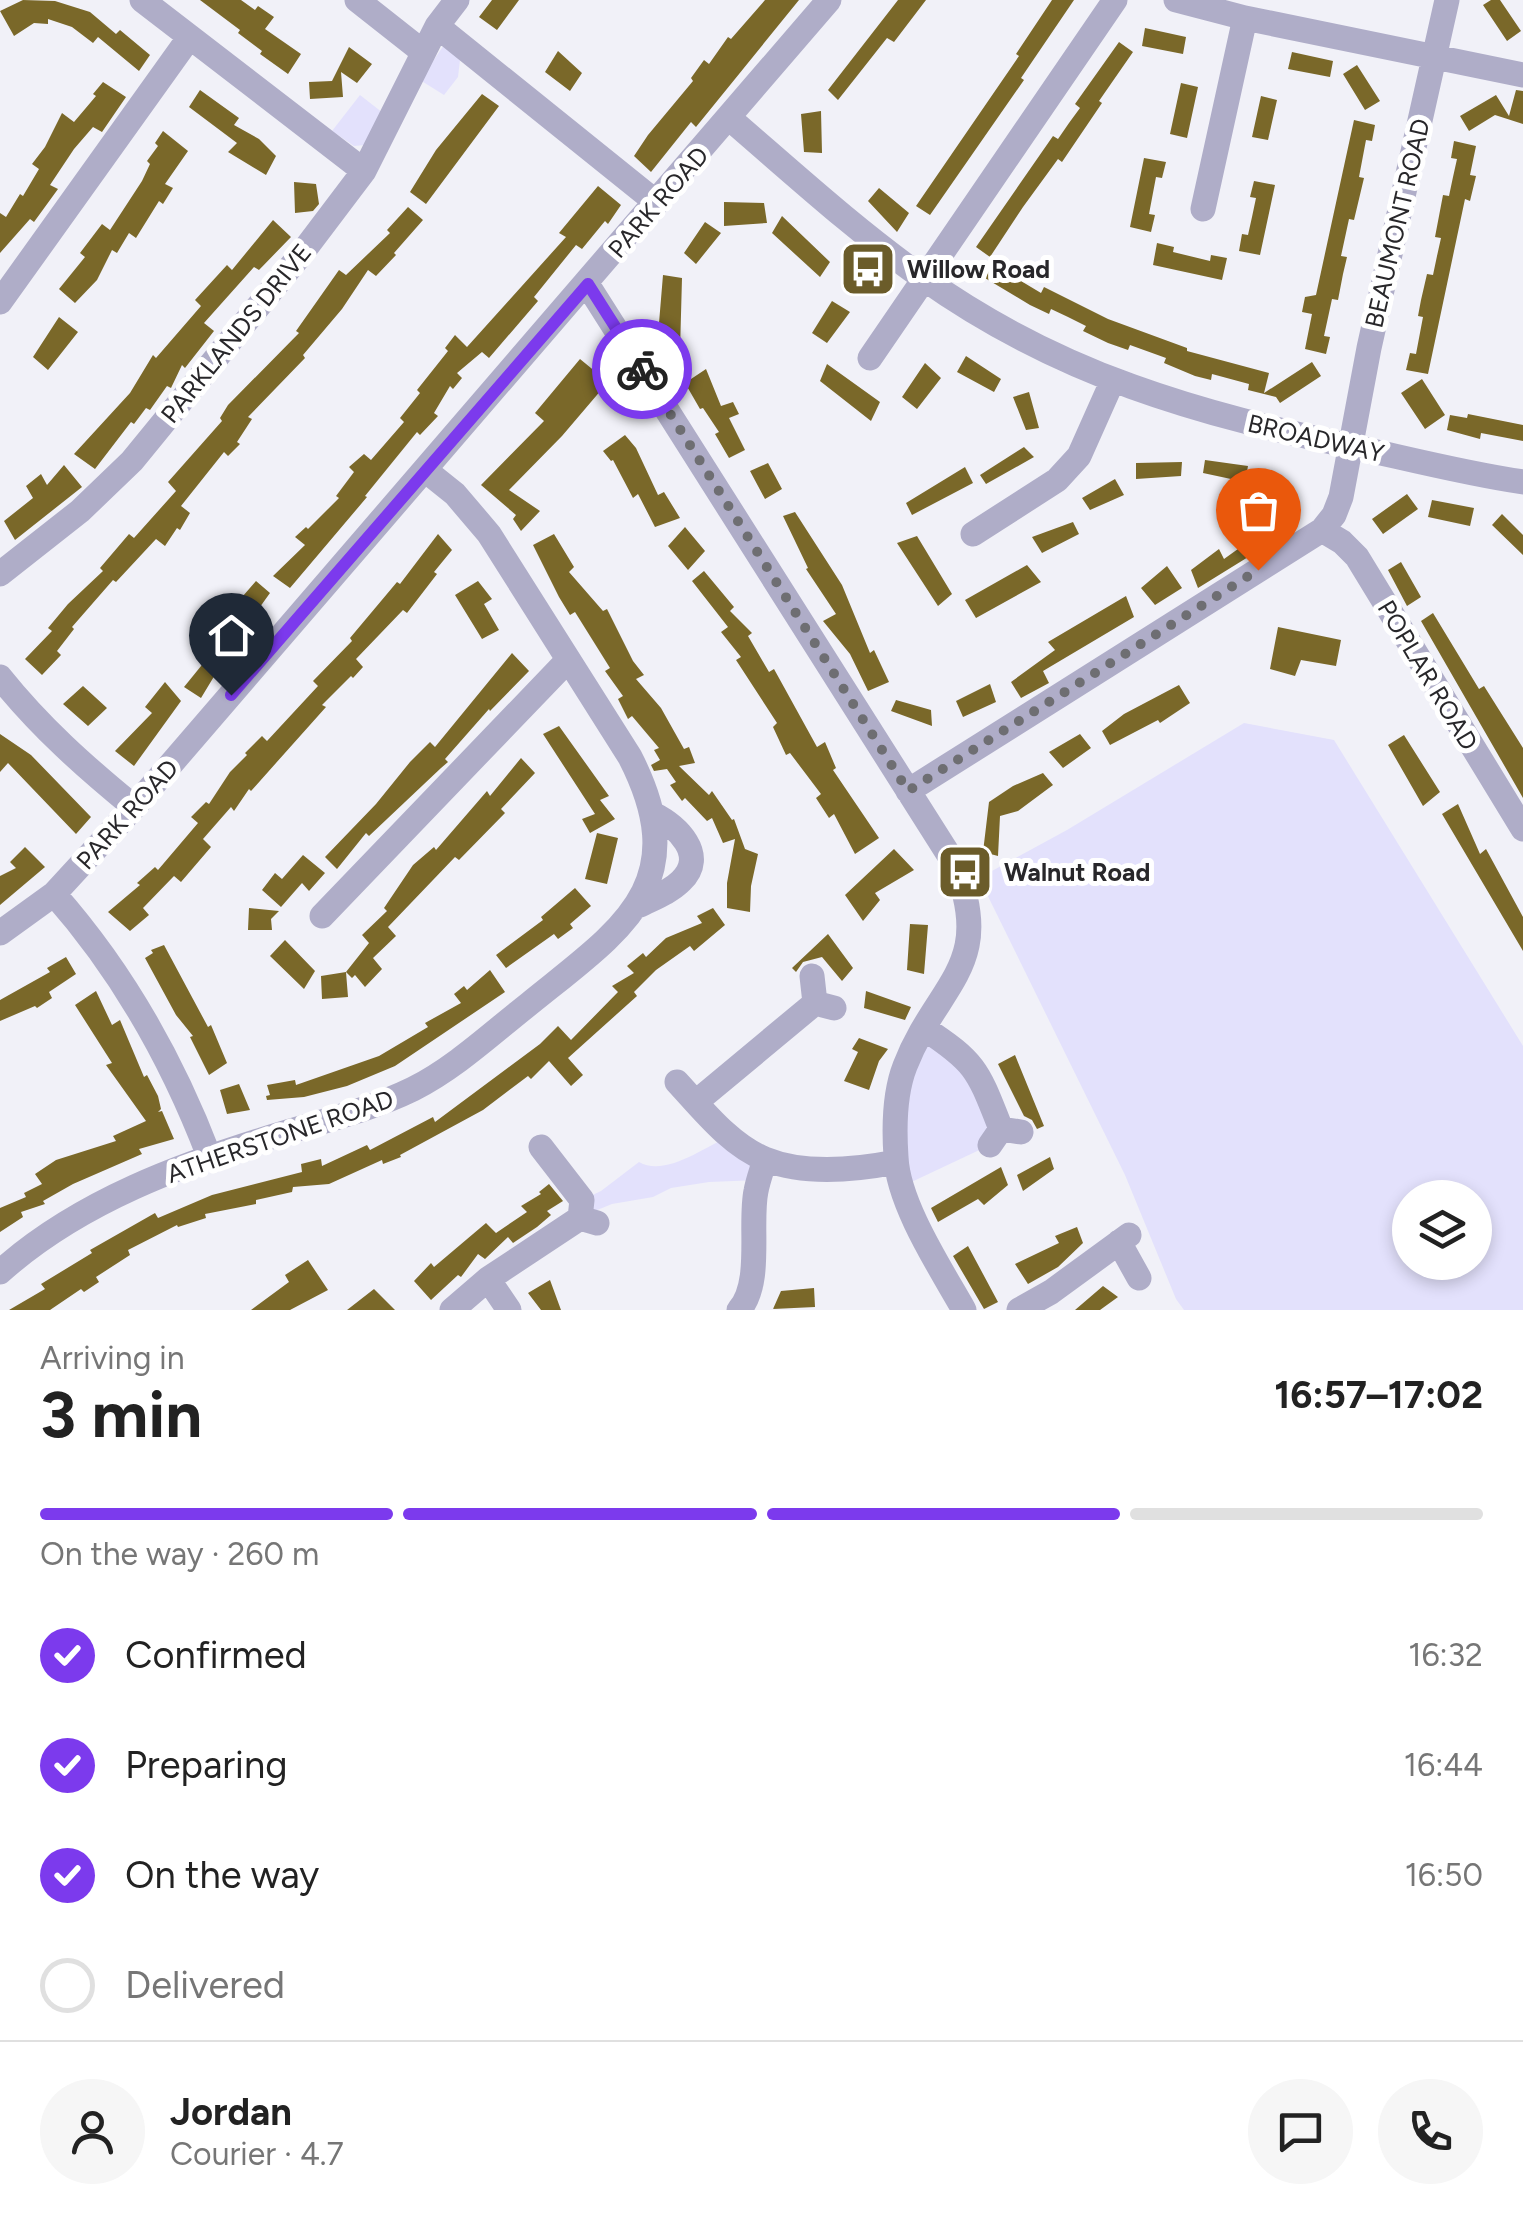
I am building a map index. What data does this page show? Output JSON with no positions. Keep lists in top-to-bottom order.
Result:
{
  "streets": {
    "street": [
      "PARK ROAD",
      "BEAUMONT ROAD",
      "PARKLANDS DRIVE",
      "BROADWAY",
      "POPLAR ROAD",
      "ATHERSTONE ROAD"
    ]
  },
  "crossings": [
    ["PARK ROAD", "BROADWAY"],
    ["PARK ROAD", "ATHERSTONE ROAD"],
    ["BEAUMONT ROAD", "BROADWAY"]
  ],
  "places": {
    "bus stop": ["Willow Road", "Walnut Road"]
  },
  "page": {
    "heading": ["3 min", "Arriving in", "16:57–17:02"],
    "panel": ["Jordan", "Courier · 4.7"],
    "bar": "On the way · 260 m",
    "list": [
      ["Confirmed", "16:32"],
      ["Preparing", "16:44"],
      ["On the way", "16:50"],
      "Delivered"
    ]
  }
}
